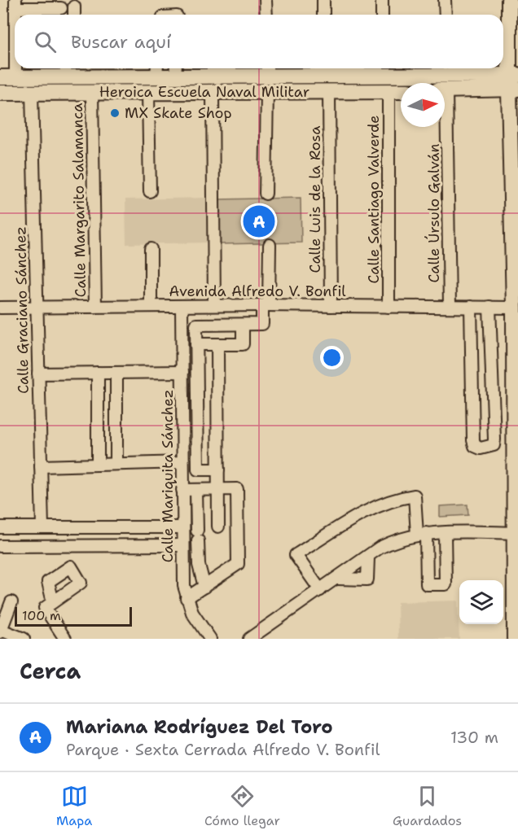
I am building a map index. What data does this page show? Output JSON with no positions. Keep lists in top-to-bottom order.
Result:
{
  "streets": {
    "main road": ["Heroica Escuela Naval Militar"],
    "street": [
      "Calle Luis de la Rosa",
      "Calle Santiago Valverde",
      "Calle Margarito Salamanca",
      "Calle Úrsulo Galván",
      "Avenida Alfredo V. Bonfil",
      "Calle Graciano Sánchez",
      "Calle Mariquita Sánchez"
    ]
  },
  "crossings": [
    ["Heroica Escuela Naval Militar", "Calle Luis de la Rosa"],
    ["Heroica Escuela Naval Militar", "Calle Santiago Valverde"],
    ["Heroica Escuela Naval Militar", "Calle Margarito Salamanca"],
    ["Heroica Escuela Naval Militar", "Calle Graciano Sánchez"],
    ["Calle Luis de la Rosa", "Avenida Alfredo V. Bonfil"],
    ["Calle Santiago Valverde", "Avenida Alfredo V. Bonfil"],
    ["Calle Margarito Salamanca", "Avenida Alfredo V. Bonfil"],
    ["Calle Úrsulo Galván", "Avenida Alfredo V. Bonfil"],
    ["Avenida Alfredo V. Bonfil", "Calle Graciano Sánchez"],
    ["Avenida Alfredo V. Bonfil", "Calle Mariquita Sánchez"]
  ],
  "places": ["MX Skate Shop"],
  "scale_bar": "100 m",
  "north": "right",
  "page": {
    "search": "Buscar aquí",
    "pins": "A",
    "scale": "100 m",
    "heading": "Cerca",
    "list": [
      {
        "mark": "A",
        "name": "Mariana Rodríguez Del Toro",
        "note": "Parque · Sexta Cerrada Alfredo V. Bonfil",
        "value": "130 m"
      }
    ],
    "nav": ["Mapa", "Cómo llegar", "Guardados"]
  }
}
